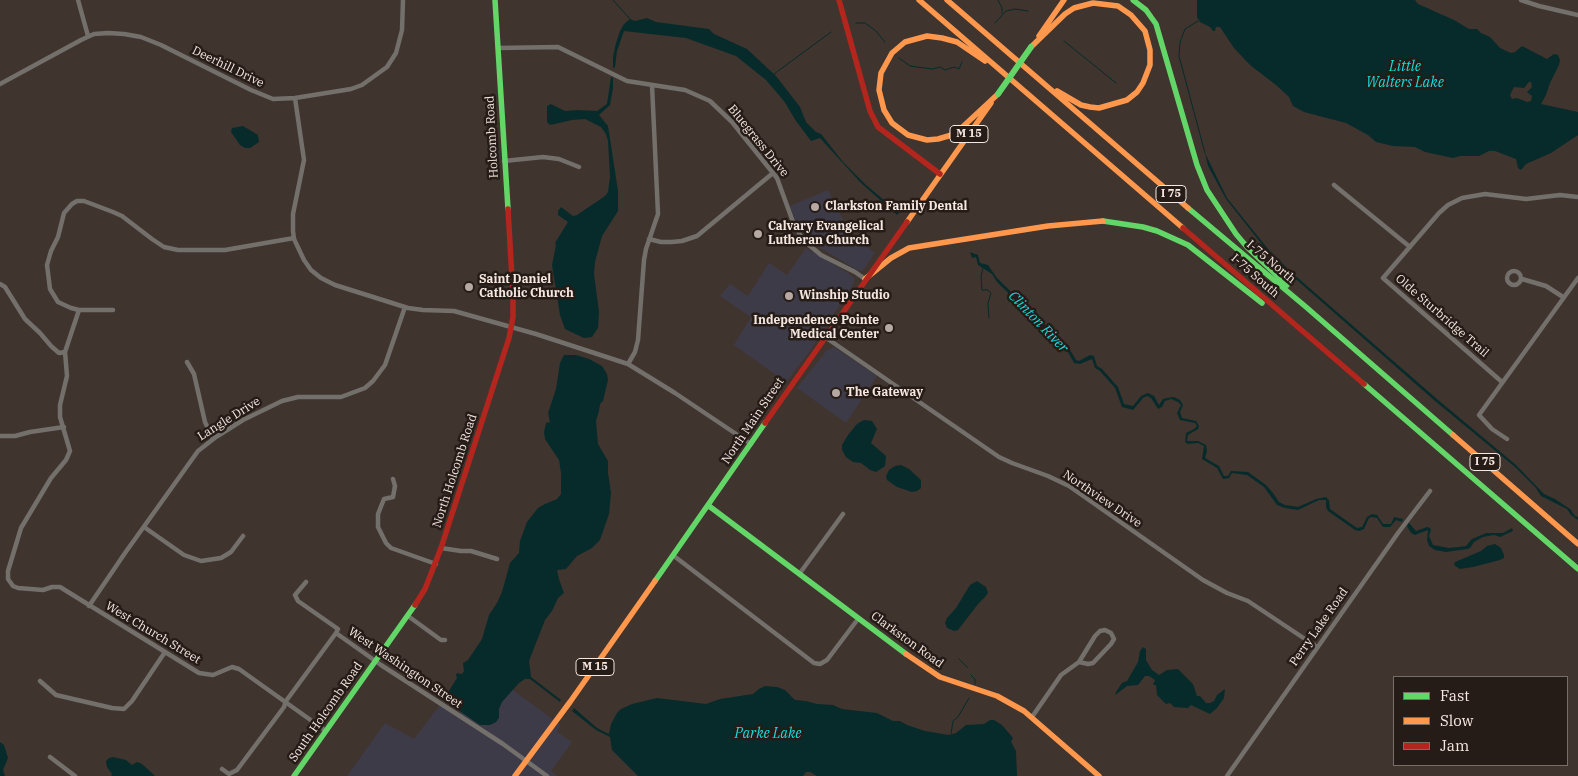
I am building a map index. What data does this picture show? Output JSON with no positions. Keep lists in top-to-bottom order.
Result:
{
  "streets": {
    "main road": [
      "M 15",
      "Holcomb Road",
      "I 75",
      "I-75 North",
      "I-75 South",
      "North Main Street",
      "North Holcomb Road",
      "Clarkston Road",
      "South Holcomb Road"
    ],
    "street": [
      "Deerhill Drive",
      "Bluegrass Drive",
      "Olde Sturbridge Trail",
      "Langle Drive",
      "Northview Drive",
      "Perry Lake Road",
      "West Church Street",
      "West Washington Street"
    ]
  },
  "crossings": [
    ["M 15", "North Main Street"],
    ["M 15", "West Washington Street"],
    ["Holcomb Road", "Bluegrass Drive"],
    ["Holcomb Road", "North Holcomb Road"],
    ["Bluegrass Drive", "North Main Street"],
    ["Langle Drive", "West Church Street"],
    ["North Main Street", "Northview Drive"],
    ["North Main Street", "Clarkston Road"],
    ["North Main Street", "West Washington Street"],
    ["North Holcomb Road", "West Washington Street"],
    ["North Holcomb Road", "South Holcomb Road"],
    ["Northview Drive", "Perry Lake Road"],
    ["West Church Street", "South Holcomb Road"],
    ["West Washington Street", "South Holcomb Road"]
  ],
  "water": ["Little Walters Lake", "Clinton River", "Parke Lake"],
  "places": [
    "Clarkston Family Dental",
    "Calvary Evangelical Lutheran Church",
    "Saint Daniel Catholic Church",
    "Winship Studio",
    "Independence Pointe Medical Center",
    "The Gateway"
  ],
  "legend": ["Fast", "Slow", "Jam"]
}
